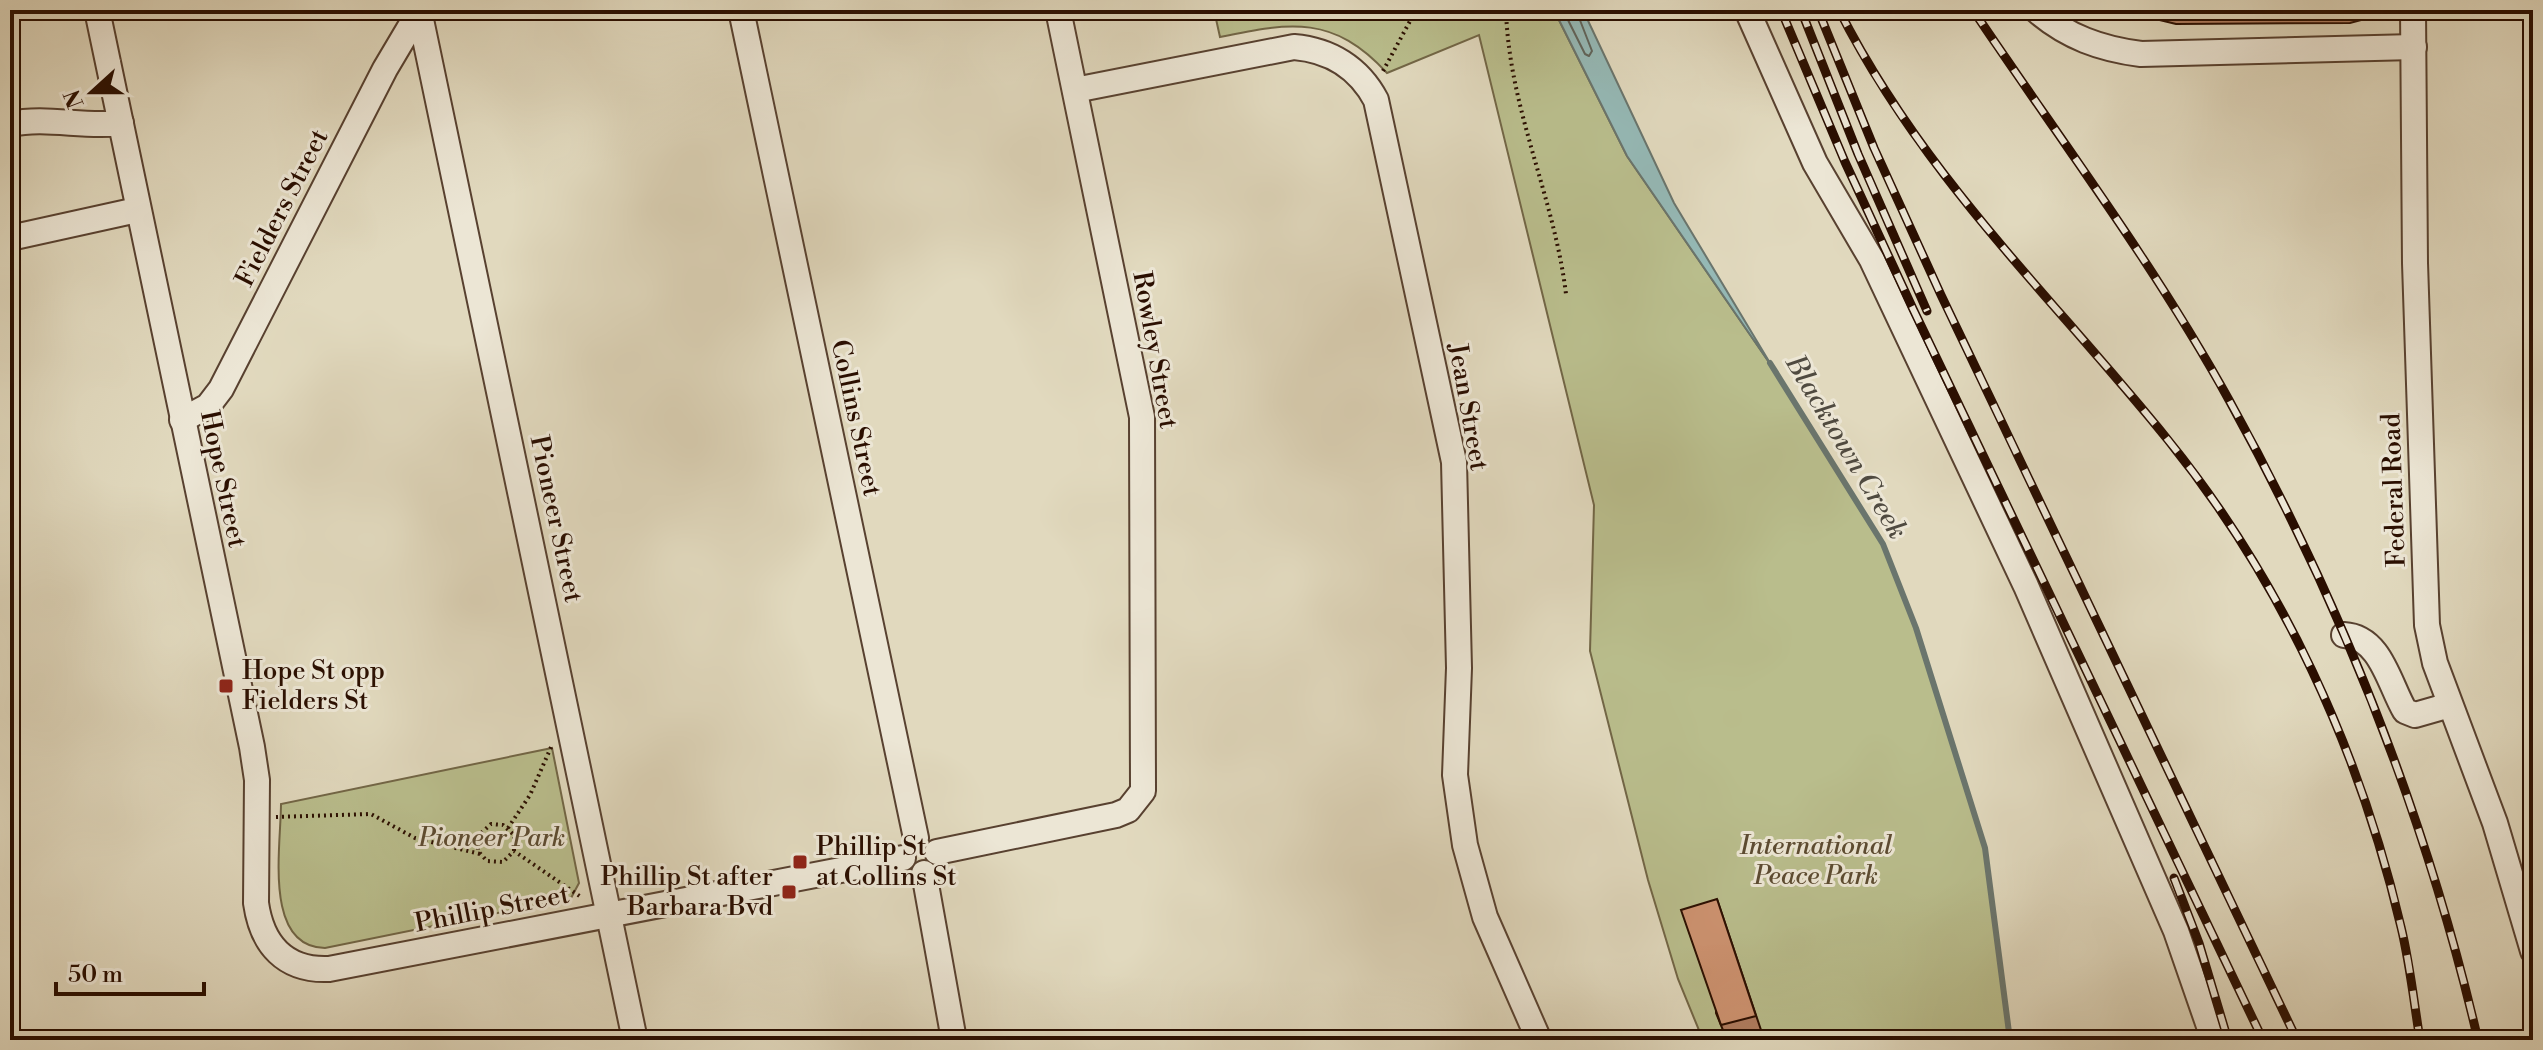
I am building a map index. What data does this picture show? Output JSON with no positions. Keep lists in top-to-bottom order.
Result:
{
  "streets": {
    "street": [
      "Fielders Street",
      "Rowley Street",
      "Jean Street",
      "Collins Street",
      "Hope Street",
      "Federal Road",
      "Pioneer Street",
      "Phillip Street"
    ]
  },
  "crossings": [
    ["Fielders Street", "Hope Street"],
    ["Fielders Street", "Pioneer Street"],
    ["Rowley Street", "Phillip Street"],
    ["Collins Street", "Phillip Street"],
    ["Hope Street", "Phillip Street"],
    ["Pioneer Street", "Phillip Street"]
  ],
  "water": ["Blacktown Creek"],
  "parks": ["Pioneer Park", "International Peace Park"],
  "places": {
    "transit": ["Hope St opp Fielders St", "Phillip St at Collins St", "Phillip St after Barbara Bvd"]
  },
  "scale_bar": "50 m",
  "north": "left"
}
